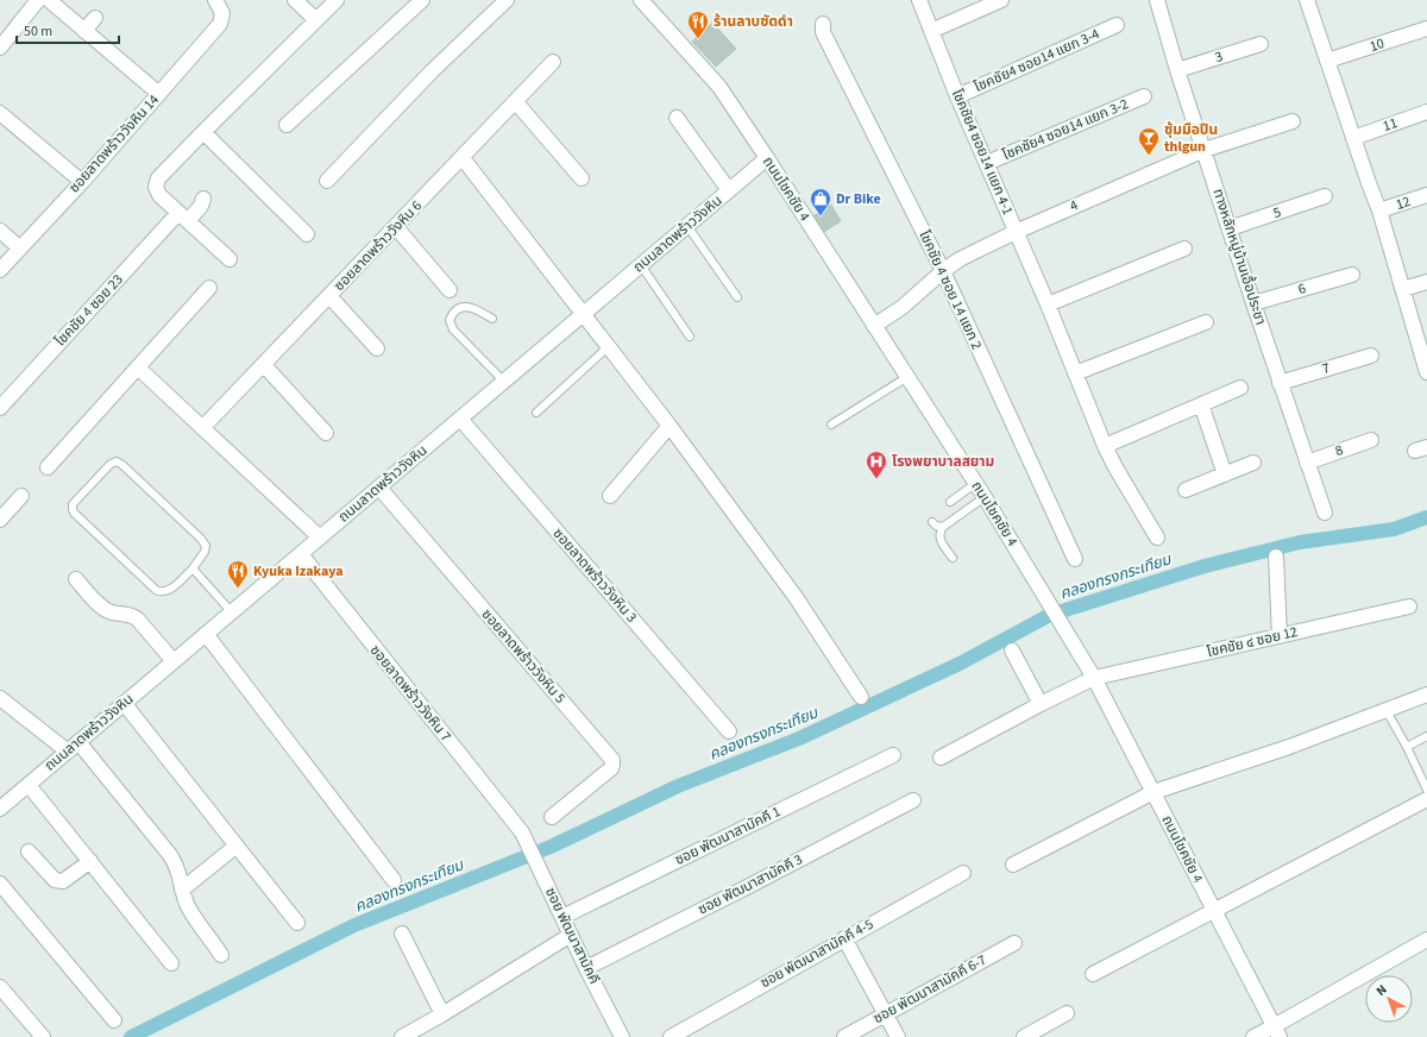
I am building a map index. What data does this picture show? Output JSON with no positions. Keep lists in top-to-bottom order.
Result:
{
  "streets": {
    "street": [
      "10",
      "3",
      "โชคชัย4 ซอย14 แยก 3-4",
      "11",
      "โชคชัย4 ซอย14 แยก 3-2",
      "ซอยลาดพร้าววังหิน 14",
      "โชคชัย4 ซอย14 แยก 4-1",
      "ถนนโชคชัย 4",
      "12",
      "4",
      "5",
      "ถนนลาดพร้าววังหิน",
      "ซอยลาดพร้าววังหิน 6",
      "ทางหลักหมู่บ้านเอื้อประชา",
      "6",
      "โชคชัย 4 ซอย 14 แยก 2",
      "โชคชัย 4 ซอย 23",
      "7",
      "8",
      "ซอยลาดพร้าววังหิน 3",
      "โชคชัย ๔ ซอย 12",
      "ซอยลาดพร้าววังหิน 5",
      "ซอยลาดพร้าววังหิน 7",
      "ซอย พัฒนาสามัคคี 1",
      "ซอย พัฒนาสามัคคี 3",
      "ซอย พัฒนาสามัคคี",
      "ซอย พัฒนาสามัคคี 4-5",
      "ซอย พัฒนาสามัคคี 6-7"
    ]
  },
  "crossings": [
    ["3", "ทางหลักหมู่บ้านเอื้อประชา"],
    ["โชคชัย4 ซอย14 แยก 3-4", "โชคชัย4 ซอย14 แยก 4-1"],
    ["โชคชัย4 ซอย14 แยก 3-2", "โชคชัย4 ซอย14 แยก 4-1"],
    ["โชคชัย4 ซอย14 แยก 4-1", "4"],
    ["ถนนโชคชัย 4", "4"],
    ["ถนนโชคชัย 4", "ถนนลาดพร้าววังหิน"],
    ["ถนนโชคชัย 4", "โชคชัย ๔ ซอย 12"],
    ["4", "ทางหลักหมู่บ้านเอื้อประชา"],
    ["4", "โชคชัย 4 ซอย 14 แยก 2"],
    ["5", "ทางหลักหมู่บ้านเอื้อประชา"],
    ["ถนนลาดพร้าววังหิน", "ซอยลาดพร้าววังหิน 3"],
    ["ถนนลาดพร้าววังหิน", "ซอยลาดพร้าววังหิน 5"],
    ["ถนนลาดพร้าววังหิน", "ซอยลาดพร้าววังหิน 7"],
    ["ทางหลักหมู่บ้านเอื้อประชา", "6"],
    ["ทางหลักหมู่บ้านเอื้อประชา", "7"],
    ["ทางหลักหมู่บ้านเอื้อประชา", "8"],
    ["ซอยลาดพร้าววังหิน 7", "ซอย พัฒนาสามัคคี"],
    ["ซอย พัฒนาสามัคคี 1", "ซอย พัฒนาสามัคคี"],
    ["ซอย พัฒนาสามัคคี 3", "ซอย พัฒนาสามัคคี"]
  ],
  "water": ["คลองทรงกระเทียม"],
  "places": {
    "restaurant": ["ร้านลาบซัดดำ", "Kyuka Izakaya"],
    "bar": ["ซุ้มมือปืน thlgun"],
    "shop": ["Dr Bike"],
    "hospital": ["โรงพยาบาลสยาม"]
  },
  "scale_bar": "50 m",
  "north": "top left"
}
